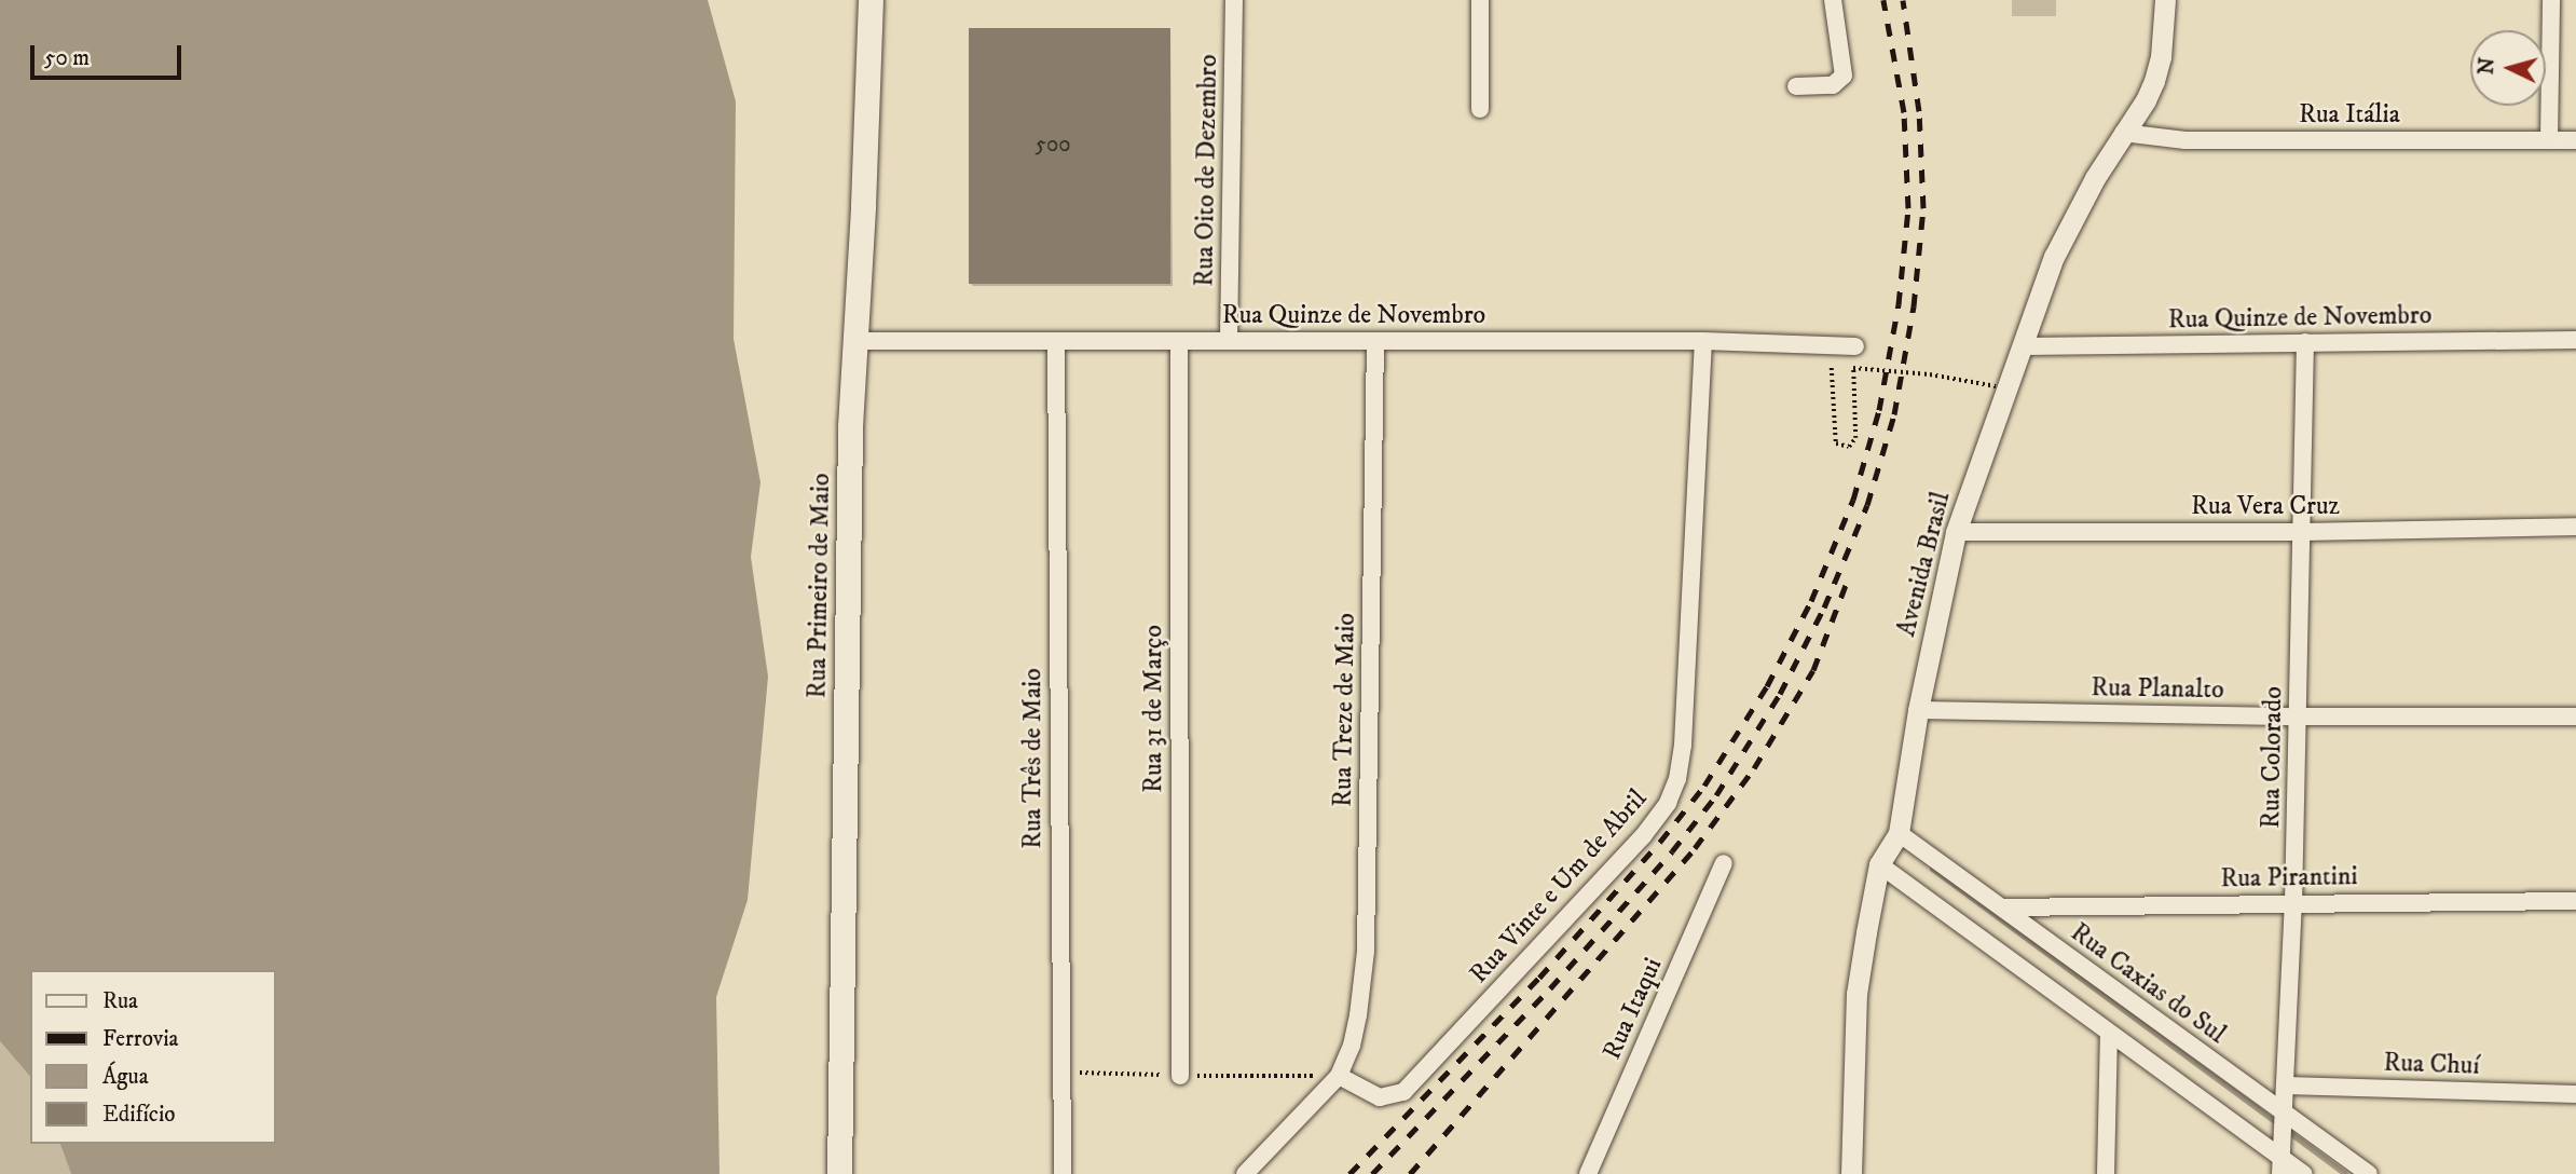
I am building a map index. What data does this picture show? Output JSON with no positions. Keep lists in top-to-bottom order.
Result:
{
  "streets": {
    "main road": ["Rua Primeiro de Maio"],
    "street": [
      "Rua Itália",
      "Rua Oito de Dezembro",
      "Rua Quinze de Novembro",
      "Rua Vera Cruz",
      "Avenida Brasil",
      "Rua Planalto",
      "Rua 31 de Março",
      "Rua Treze de Maio",
      "Rua Colorado",
      "Rua Três de Maio",
      "Rua Pirantini",
      "Rua Vinte e Um de Abril",
      "Rua Caxias do Sul",
      "Rua Itaqui",
      "Rua Chuí"
    ]
  },
  "crossings": [
    ["Rua Itália", "Avenida Brasil"],
    ["Rua Oito de Dezembro", "Rua Quinze de Novembro"],
    ["Rua Quinze de Novembro", "Avenida Brasil"],
    ["Rua Quinze de Novembro", "Rua Primeiro de Maio"],
    ["Rua Quinze de Novembro", "Rua 31 de Março"],
    ["Rua Quinze de Novembro", "Rua Treze de Maio"],
    ["Rua Quinze de Novembro", "Rua Colorado"],
    ["Rua Quinze de Novembro", "Rua Três de Maio"],
    ["Rua Quinze de Novembro", "Rua Vinte e Um de Abril"],
    ["Rua Vera Cruz", "Avenida Brasil"],
    ["Rua Vera Cruz", "Rua Colorado"],
    ["Avenida Brasil", "Rua Planalto"],
    ["Avenida Brasil", "Rua Caxias do Sul"],
    ["Rua Planalto", "Rua Colorado"],
    ["Rua Treze de Maio", "Rua Vinte e Um de Abril"],
    ["Rua Colorado", "Rua Pirantini"],
    ["Rua Colorado", "Rua Caxias do Sul"],
    ["Rua Colorado", "Rua Chuí"],
    ["Rua Pirantini", "Rua Caxias do Sul"]
  ],
  "house_numbers": ["500"],
  "legend": [
    "Rua",
    "Ferrovia",
    "Água",
    "Edifício"
  ],
  "scale_bar": "50 m",
  "north": "left"
}
